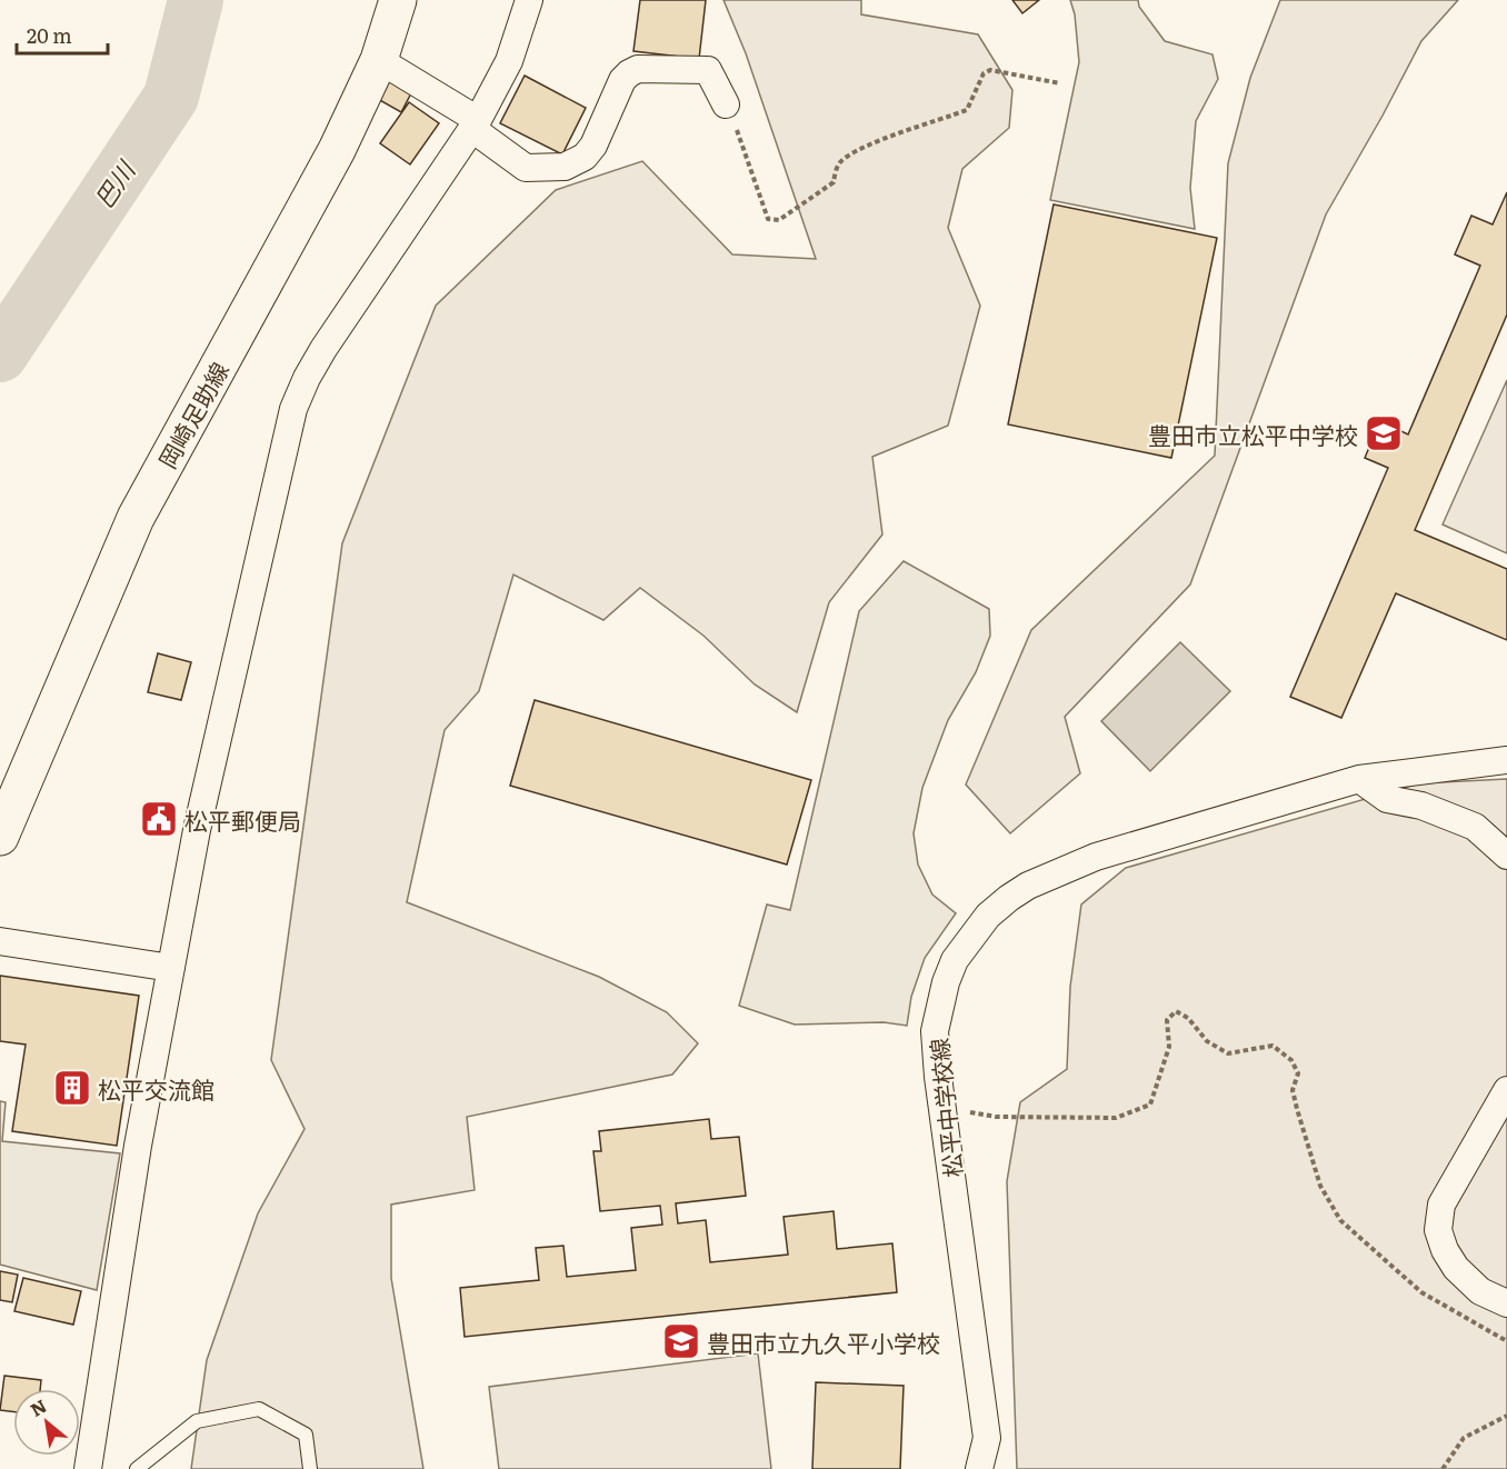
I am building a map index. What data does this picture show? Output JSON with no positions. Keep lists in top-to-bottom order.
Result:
{
  "streets": {
    "main road": ["岡崎足助線"],
    "street": ["松平中学校線"]
  },
  "water": ["巴川"],
  "places": {
    "school or university": ["豊田市立松平中学校", "豊田市立九久平小学校"],
    "public building": ["松平郵便局"],
    "building": ["松平交流館"]
  },
  "scale_bar": "20 m",
  "north": "top left"
}
